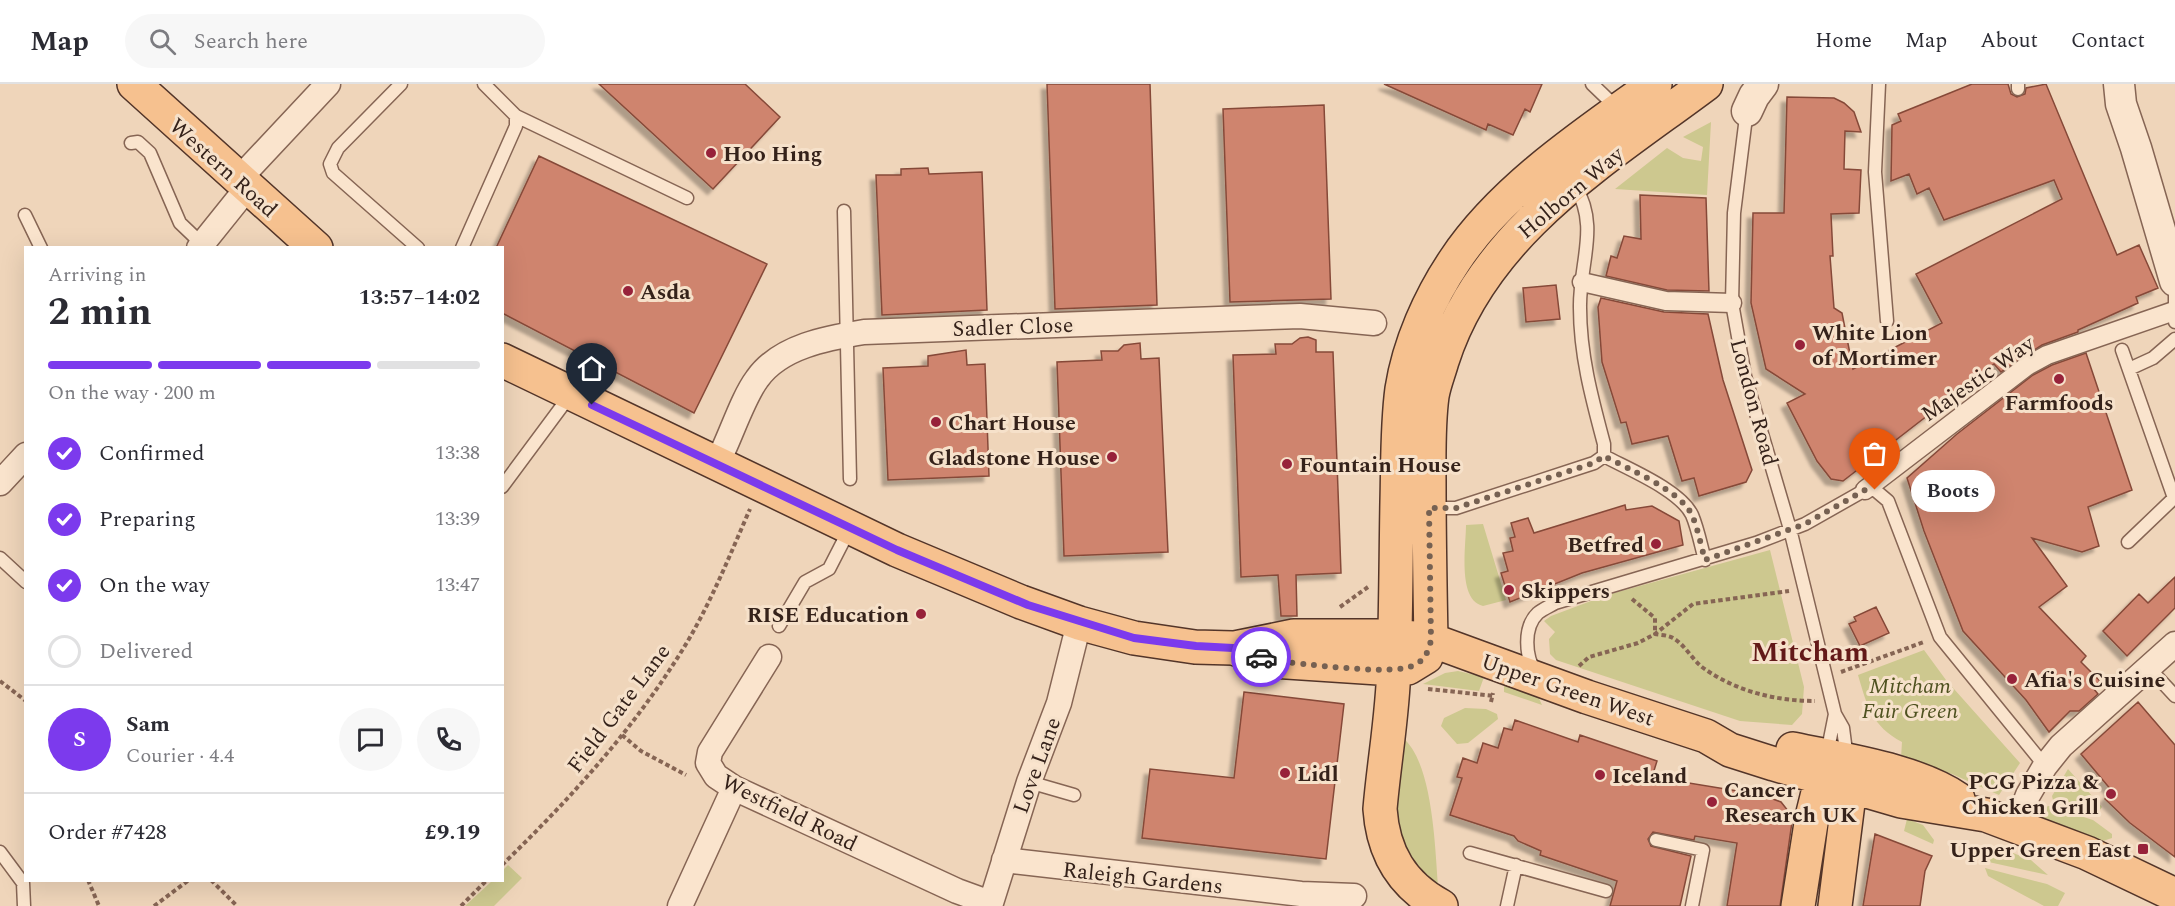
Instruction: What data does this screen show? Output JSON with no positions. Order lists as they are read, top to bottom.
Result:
{
  "streets": {
    "main road": [
      "Western Road",
      "Holborn Way",
      "London Road",
      "Upper Green West"
    ],
    "street": [
      "Sadler Close",
      "Majestic Way",
      "Love Lane",
      "Westfield Road",
      "Raleigh Gardens"
    ],
    "path": ["Field Gate Lane"]
  },
  "crossings": [
    ["Holborn Way", "Upper Green West"],
    ["Majestic Way", "London Road"],
    ["Majestic Way", "Upper Green West"],
    ["London Road", "Upper Green West"],
    ["Love Lane", "Westfield Road"],
    ["Love Lane", "Raleigh Gardens"]
  ],
  "districts": ["Mitcham"],
  "parks": ["Mitcham Fair Green"],
  "places": {
    "other": [
      "Hoo Hing",
      "Asda",
      "White Lion of Mortimer",
      "Farmfoods",
      "Chart House",
      "Gladstone House",
      "Fountain House",
      "Boots",
      "Betfred",
      "Skippers",
      "RISE Education",
      "Afia's Cuisine",
      "Lidl",
      "Iceland",
      "PCG Pizza & Chicken Grill",
      "Cancer Research UK"
    ],
    "transit": ["Upper Green East"]
  },
  "page": {
    "header": "Map",
    "search": "Search here",
    "nav": [
      "Home",
      "Map",
      "About",
      "Contact"
    ],
    "heading": ["2 min", "Arriving in", "13:57–14:02"],
    "panel": [
      "Sam",
      "Courier · 4.4",
      "Order #7428",
      "£9.19"
    ],
    "bar": "On the way · 200 m",
    "list": [
      ["Confirmed", "13:38"],
      ["Preparing", "13:39"],
      ["On the way", "13:47"],
      "Delivered"
    ],
    "bubble": "Boots",
    "round": "S"
  }
}
